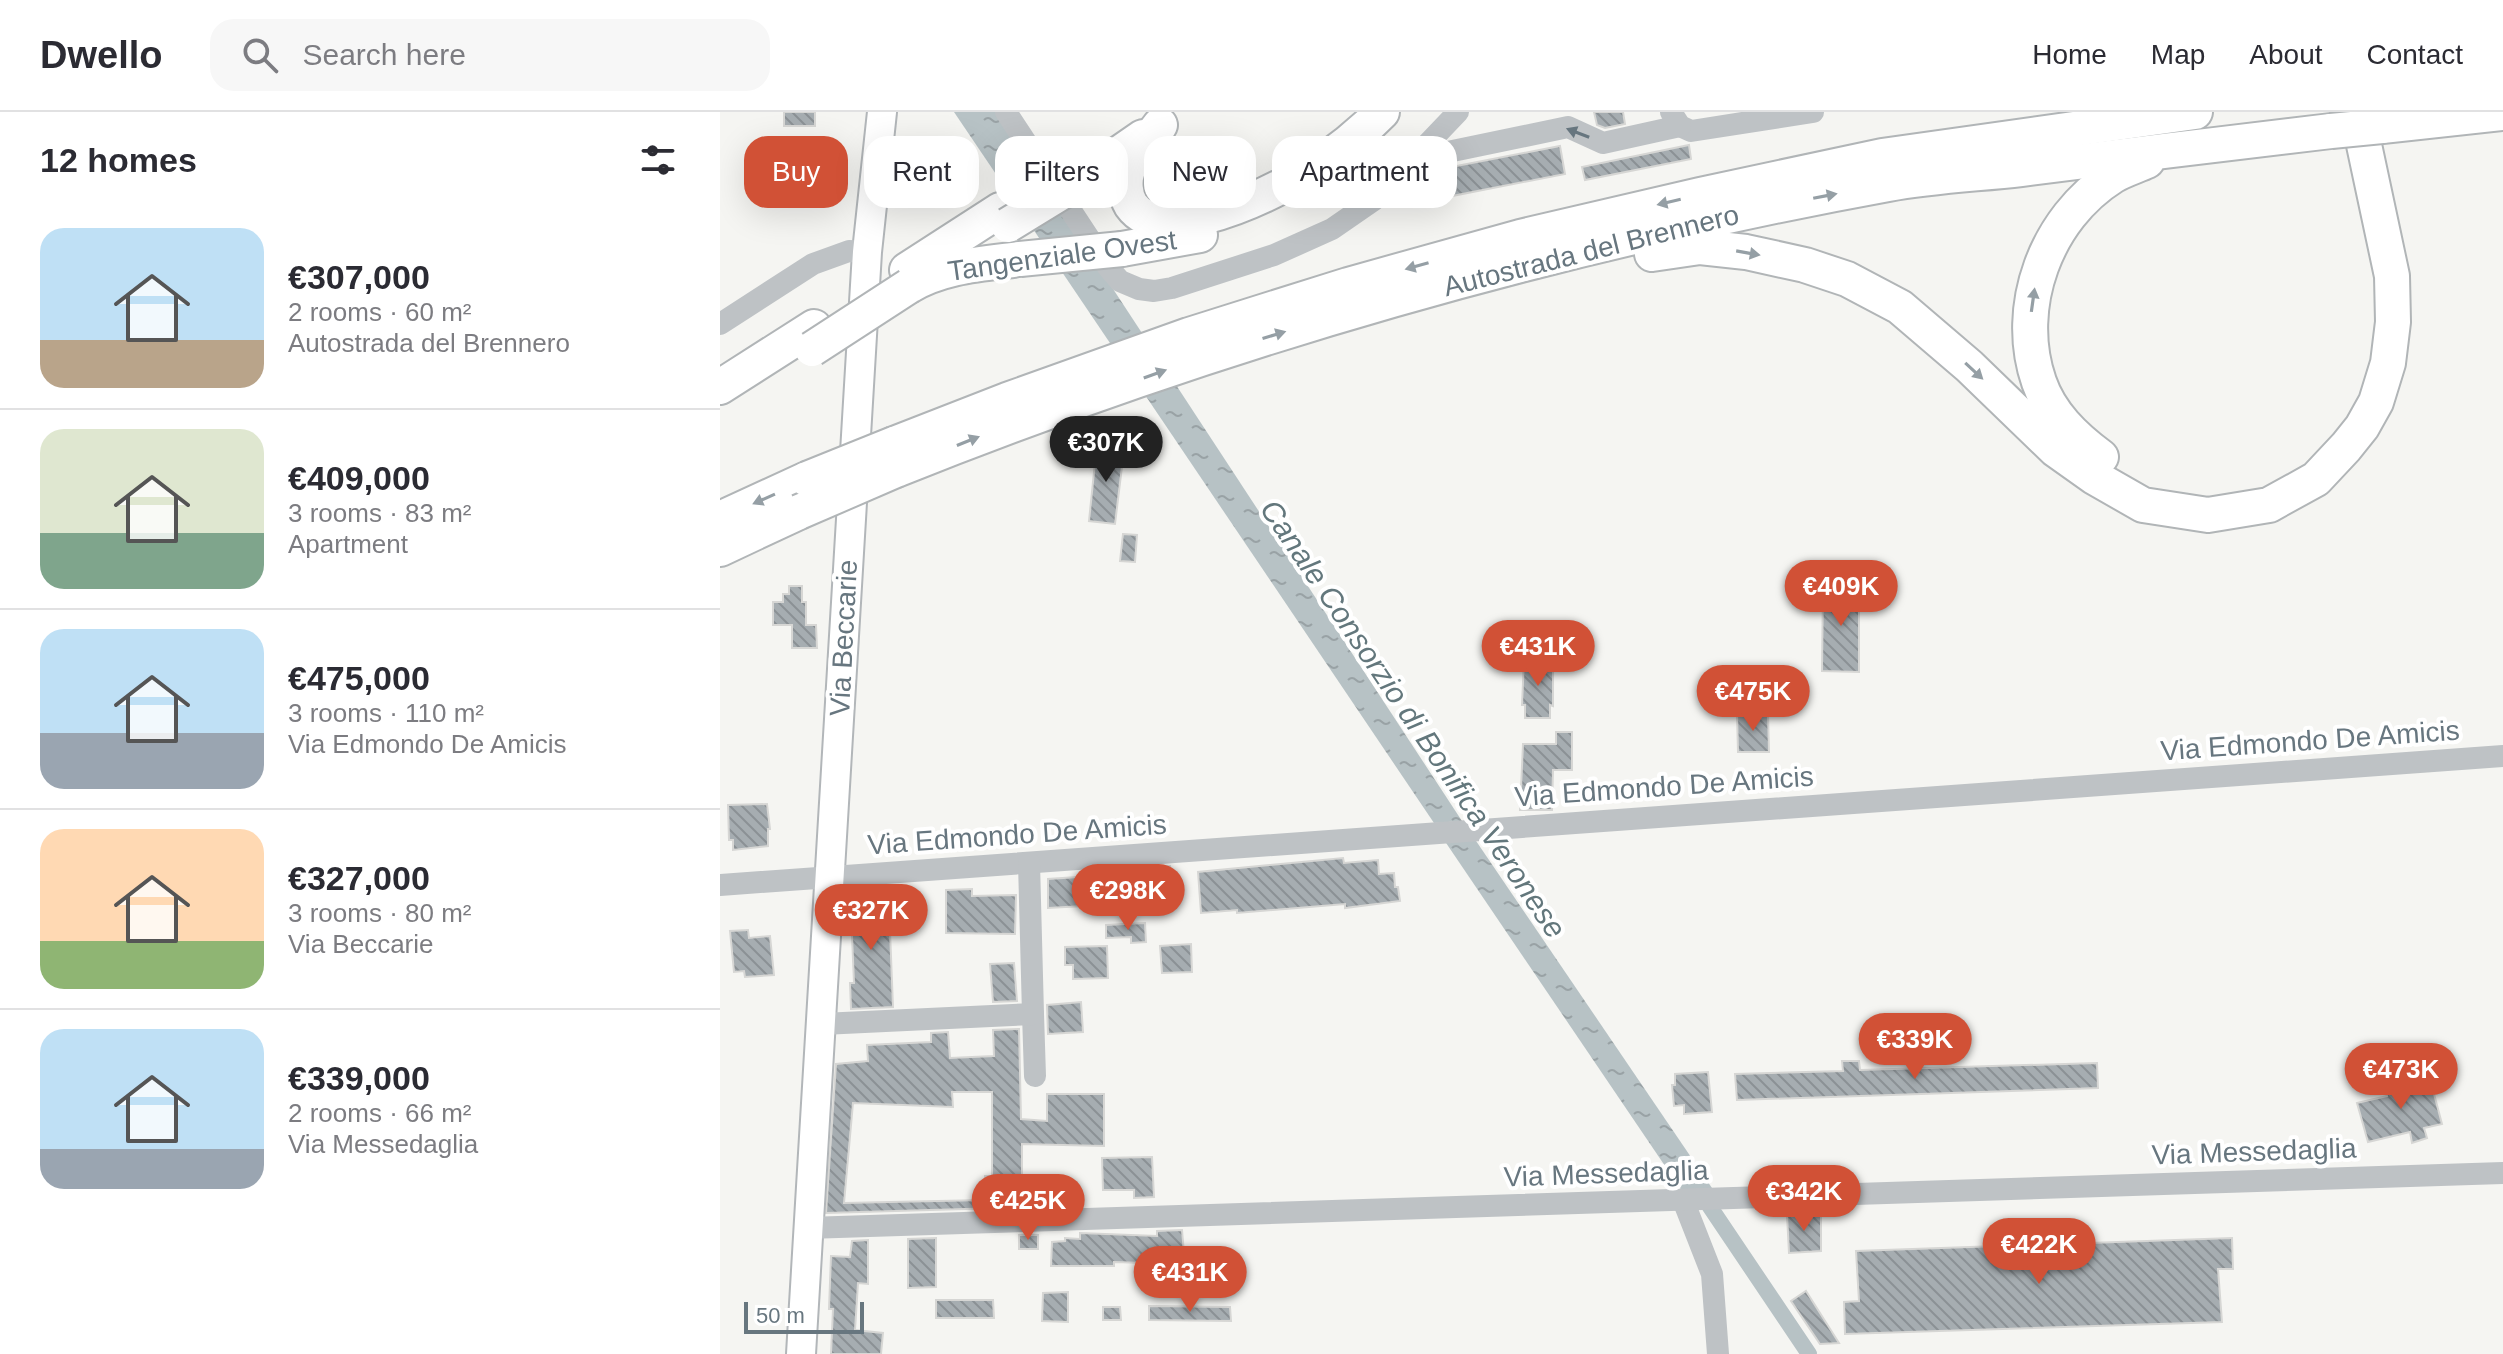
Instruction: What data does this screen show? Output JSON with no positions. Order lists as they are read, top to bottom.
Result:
{
  "streets": {
    "highway": ["Autostrada del Brennero", "Tangenziale Ovest"],
    "main road": ["Via Beccarie"],
    "street": ["Via Edmondo De Amicis", "Via Messedaglia"]
  },
  "crossings": [
    ["Via Beccarie", "Via Edmondo De Amicis"],
    ["Via Beccarie", "Via Messedaglia"]
  ],
  "water": ["Canale Consorzio di Bonifica Veronese"],
  "scale_bar": "50 m",
  "page": {
    "header": "Dwello",
    "search": "Search here",
    "nav": [
      "Home",
      "Map",
      "About",
      "Contact"
    ],
    "heading": "12 homes",
    "chip": [
      "Buy",
      "Rent",
      "Filters",
      "New",
      "Apartment"
    ],
    "list": [
      {
        "name": "€307,000",
        "note": "2 rooms · 60 m² · Autostrada del Brennero"
      },
      {
        "name": "€409,000",
        "note": "3 rooms · 83 m² · Apartment"
      },
      {
        "name": "€475,000",
        "note": "3 rooms · 110 m² · Via Edmondo De Amicis"
      },
      {
        "name": "€327,000",
        "note": "3 rooms · 80 m² · Via Beccarie"
      },
      {
        "name": "€339,000",
        "note": "2 rooms · 66 m² · Via Messedaglia"
      }
    ],
    "price": [
      "€307K",
      "€409K",
      "€431K",
      "€475K",
      "€298K",
      "€327K",
      "€339K",
      "€473K",
      "€342K",
      "€425K",
      "€422K",
      "€431K"
    ],
    "scale": "50 m"
  }
}
